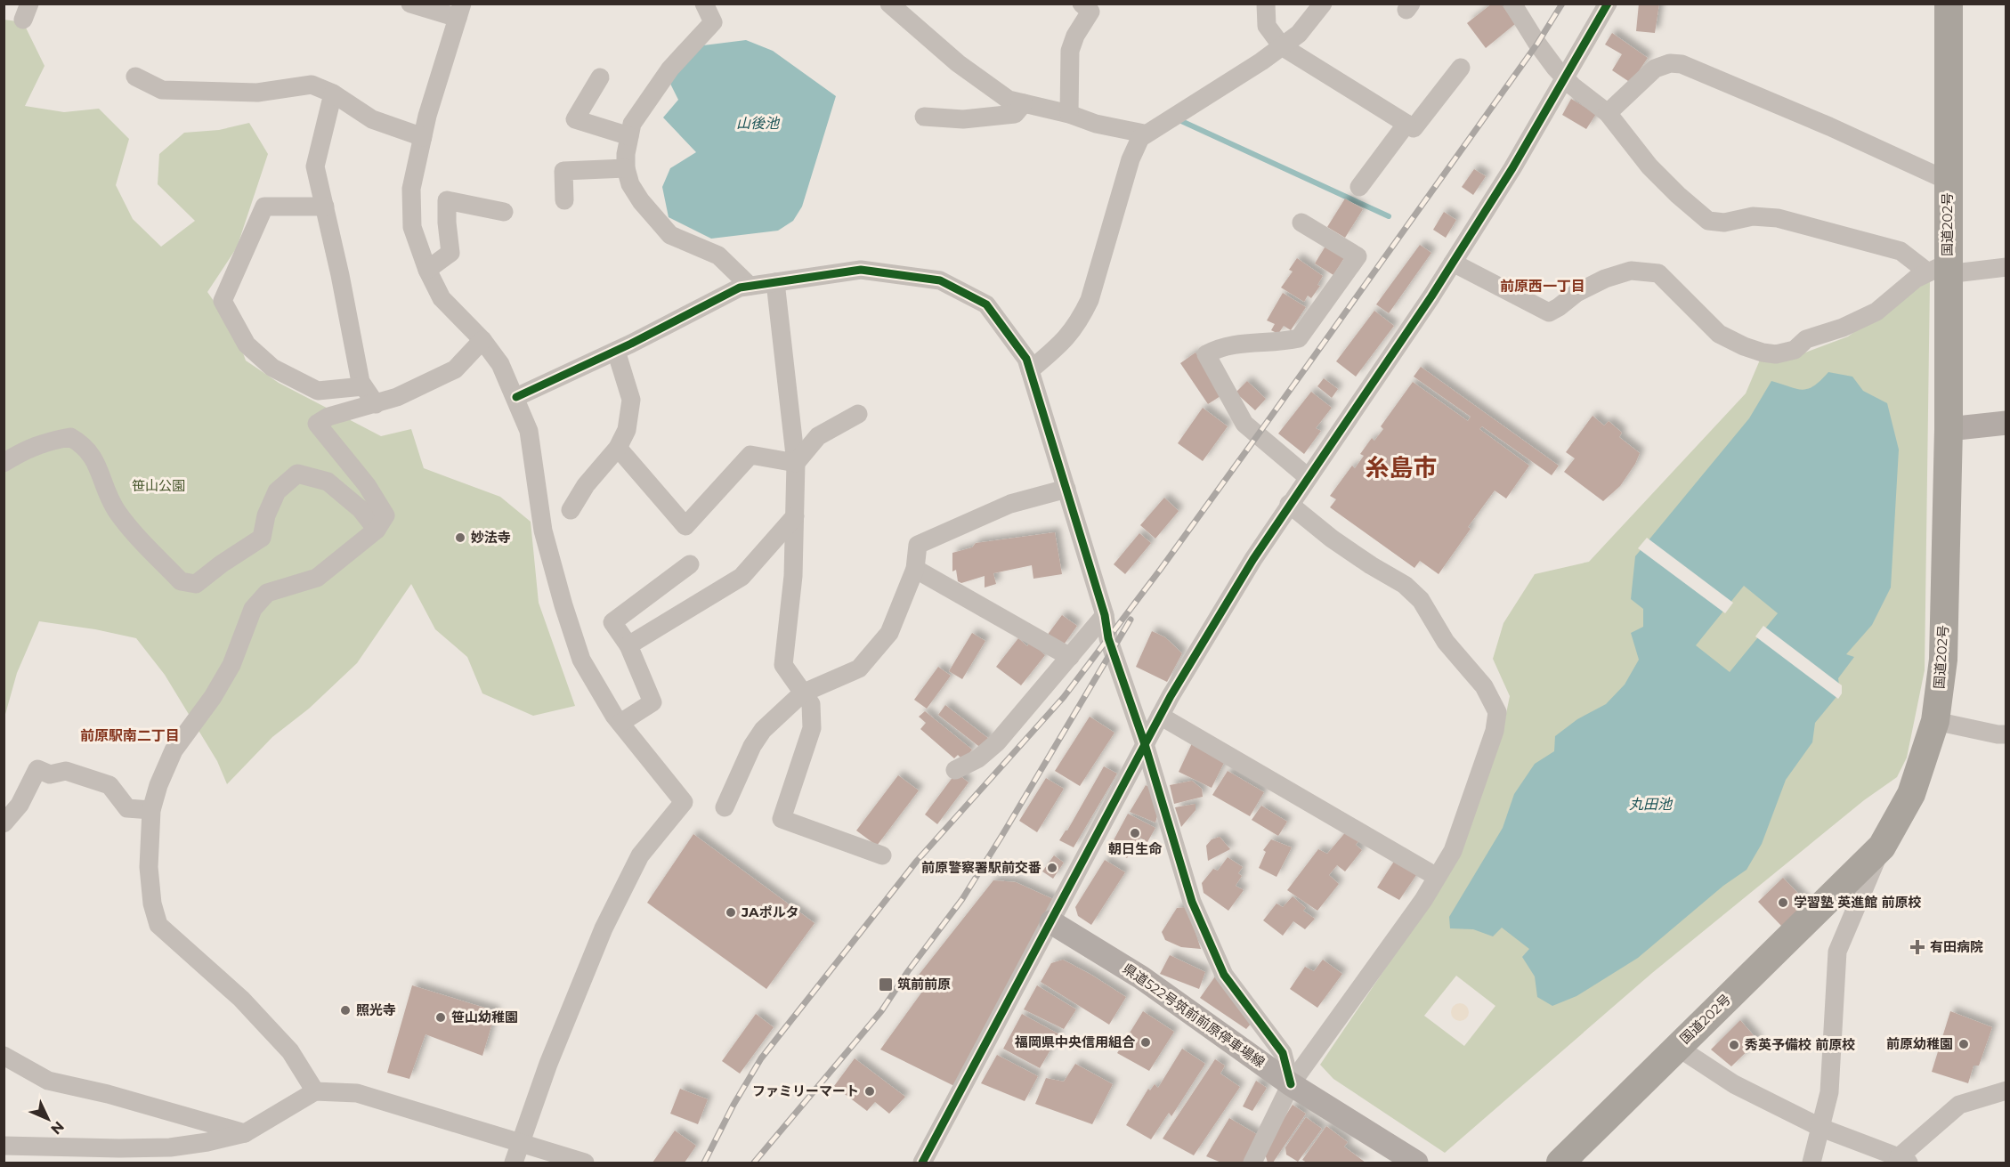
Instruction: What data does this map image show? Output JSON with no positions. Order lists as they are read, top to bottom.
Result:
{
  "streets": {
    "highway": ["国道202号"],
    "main road": ["県道522号筑前前原停車場線"]
  },
  "districts": ["前原西一丁目", "糸島市", "前原駅南二丁目"],
  "water": ["山後池", "丸田池"],
  "parks": ["笹山公園"],
  "places": {
    "other": [
      "妙法寺",
      "朝日生命",
      "前原警察署駅前交番",
      "学習塾 英進館 前原校",
      "JAポルタ",
      "照光寺",
      "笹山幼稚園",
      "福岡県中央信用組合",
      "前原幼稚園",
      "秀英予備校 前原校",
      "ファミリーマート"
    ],
    "health": ["有田病院"],
    "transit": ["筑前前原"]
  },
  "north": "bottom right"
}
